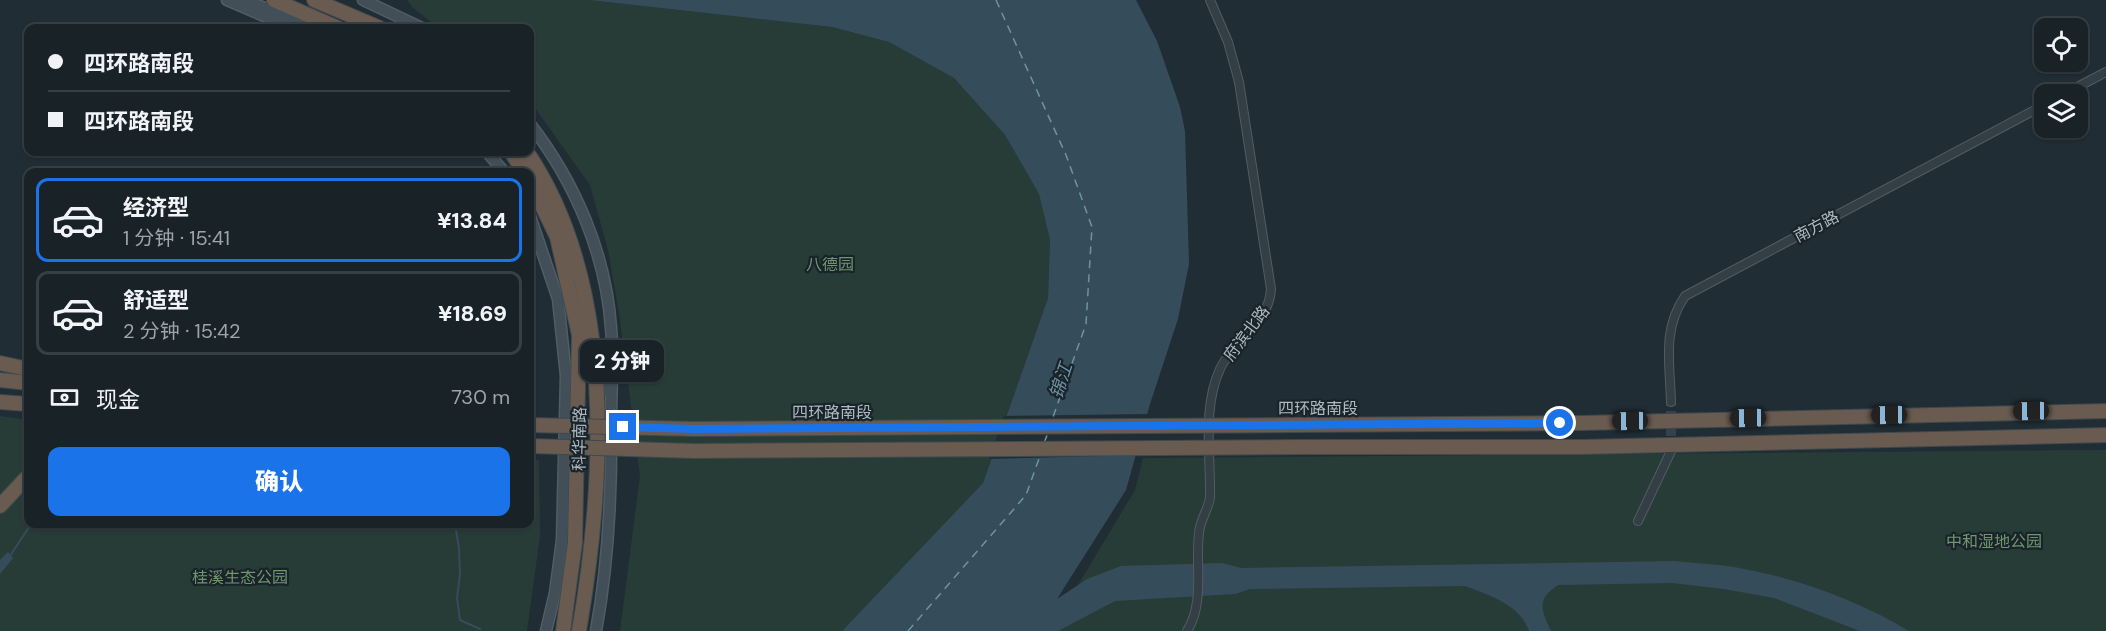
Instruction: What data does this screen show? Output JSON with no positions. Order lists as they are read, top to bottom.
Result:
{
  "streets": {
    "highway": ["四环路南段", "科华南路"],
    "street": ["南方路", "府滨北路"]
  },
  "water": ["锦江"],
  "parks": ["八德园", "中和湿地公园", "桂溪生态公园"],
  "page": {
    "banner": ["四环路南段", "四环路南段"],
    "list": [
      {
        "name": "经济型",
        "note": "1 分钟 · 15:41",
        "value": "¥13.84"
      },
      {
        "name": "舒适型",
        "note": "2 分钟 · 15:42",
        "value": "¥18.69"
      }
    ],
    "bubble": "2 分钟",
    "pay": ["现金", "730 m"],
    "buttons": "确认"
  }
}
